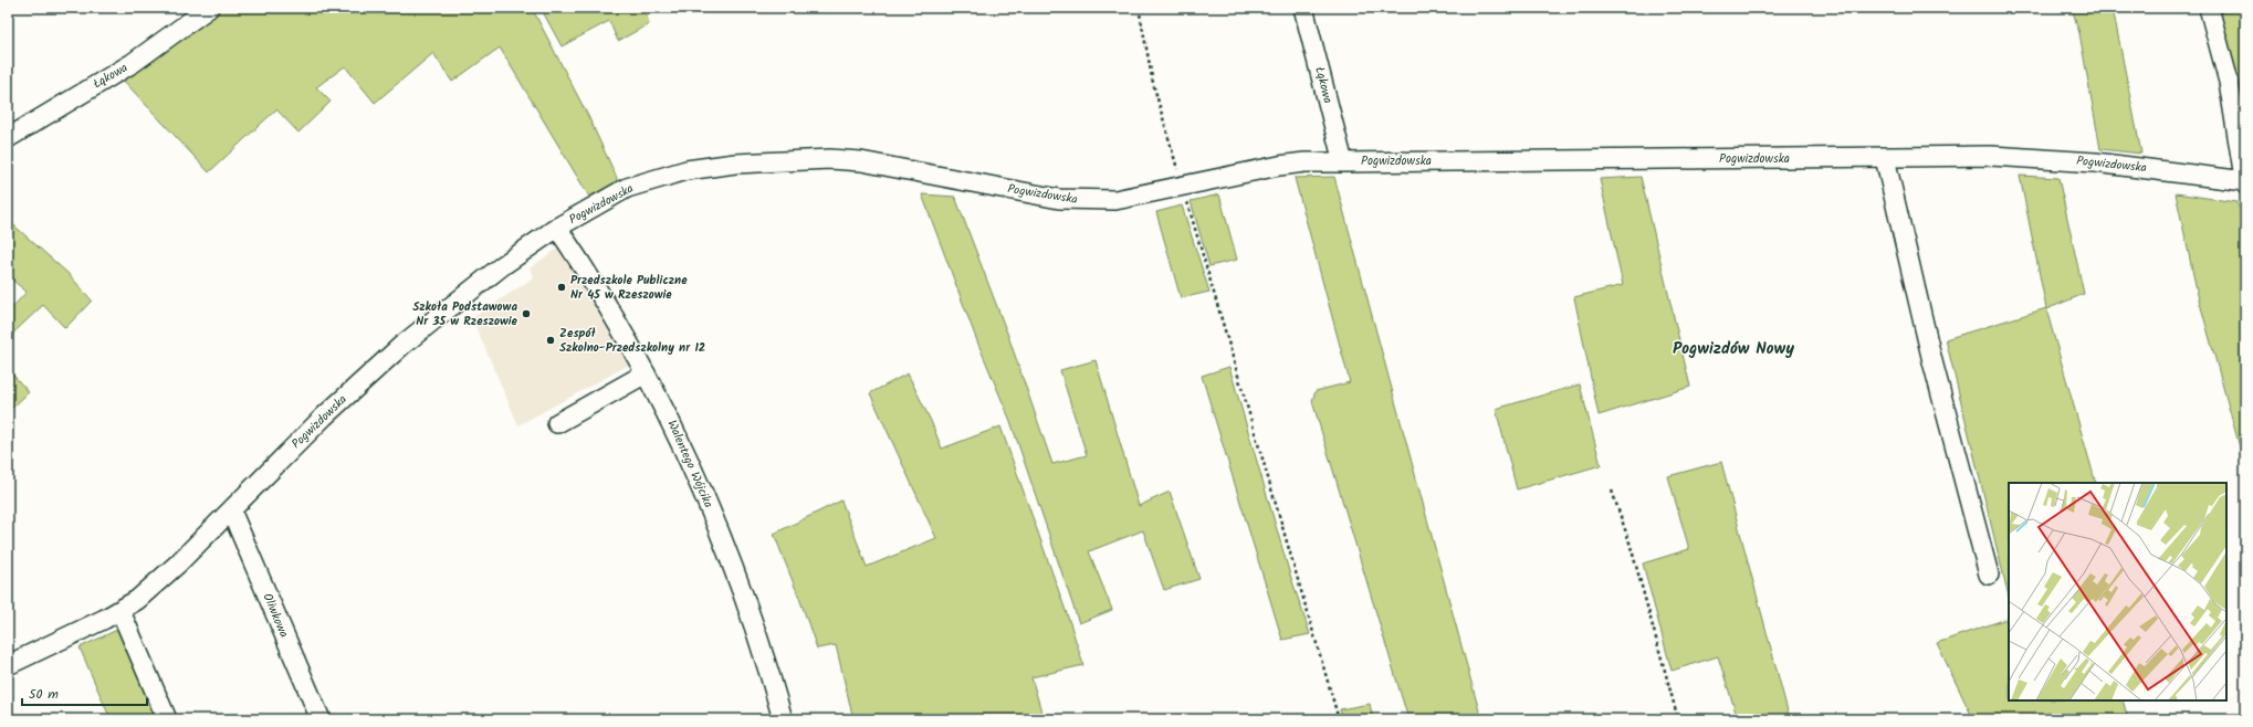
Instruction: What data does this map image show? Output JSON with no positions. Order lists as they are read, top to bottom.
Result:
{
  "streets": {
    "street": [
      "Łąkowa",
      "Pogwizdowska",
      "Walentego Wójcika",
      "Oliwkowa"
    ]
  },
  "crossings": [
    ["Łąkowa", "Pogwizdowska"],
    ["Pogwizdowska", "Walentego Wójcika"],
    ["Pogwizdowska", "Oliwkowa"]
  ],
  "districts": ["Pogwizdów Nowy"],
  "places": ["Przedszkole Publiczne Nr 45 w Rzeszowie", "Szkoła Podstawowa Nr 35 w Rzeszowie", "Zespół Szkolno-Przedszkolny nr 12"],
  "scale_bar": "50 m"
}
